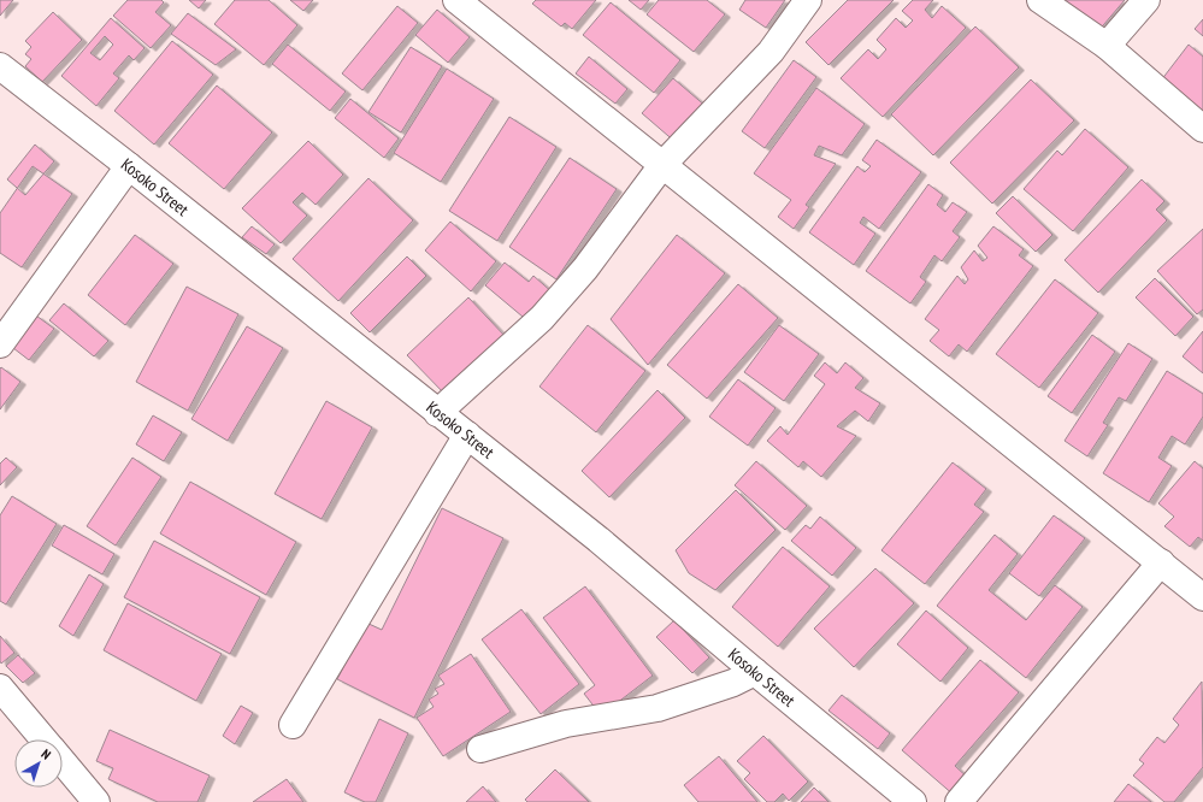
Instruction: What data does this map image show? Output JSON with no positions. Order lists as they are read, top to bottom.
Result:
{
  "streets": {
    "street": ["Kosoko Street"]
  },
  "north": "top right"
}
